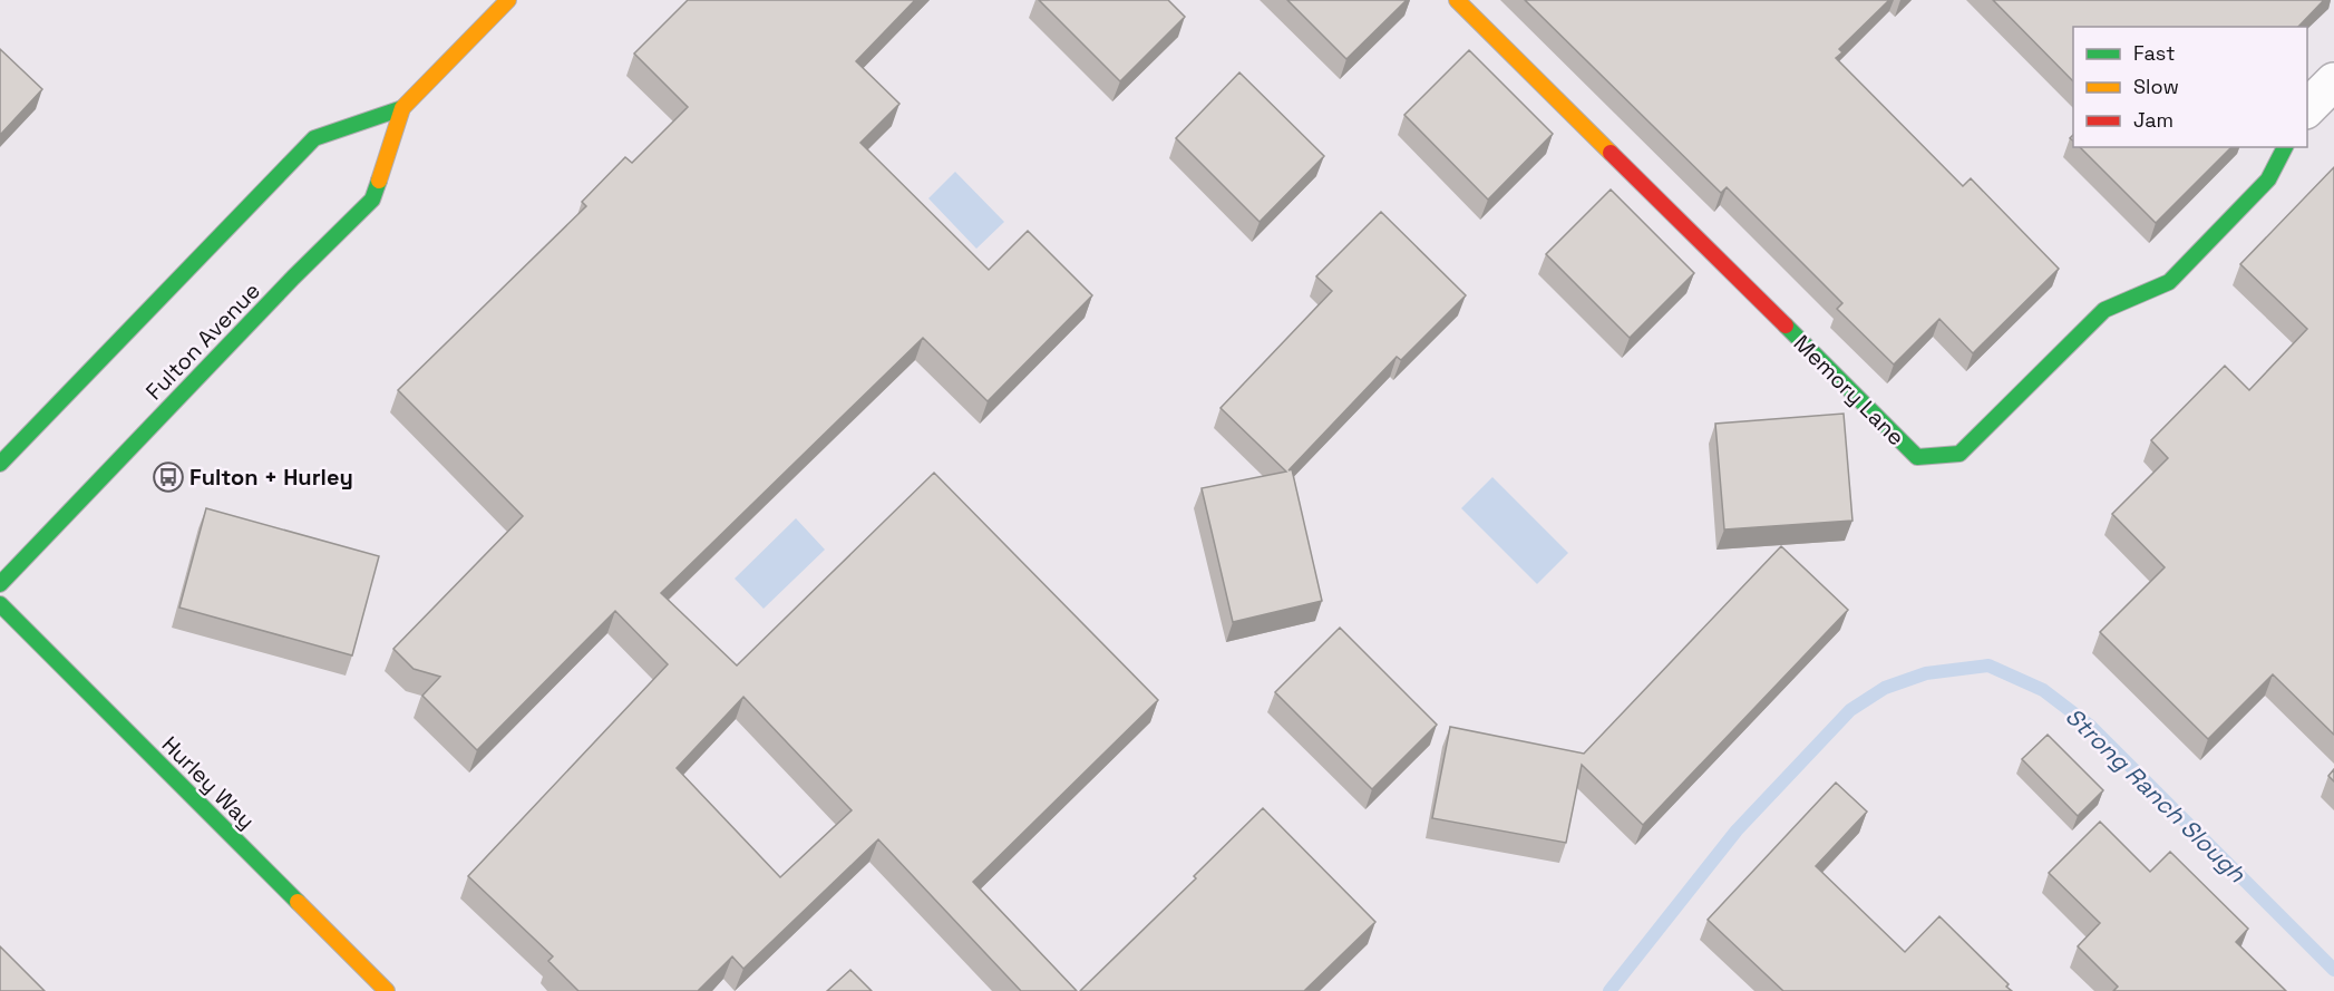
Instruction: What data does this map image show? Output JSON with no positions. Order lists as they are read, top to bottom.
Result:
{
  "streets": {
    "street": ["Fulton Avenue", "Memory Lane", "Hurley Way"]
  },
  "water": ["Strong Ranch Slough"],
  "places": {
    "bus stop": ["Fulton + Hurley"]
  },
  "legend": ["Fast", "Slow", "Jam"]
}
